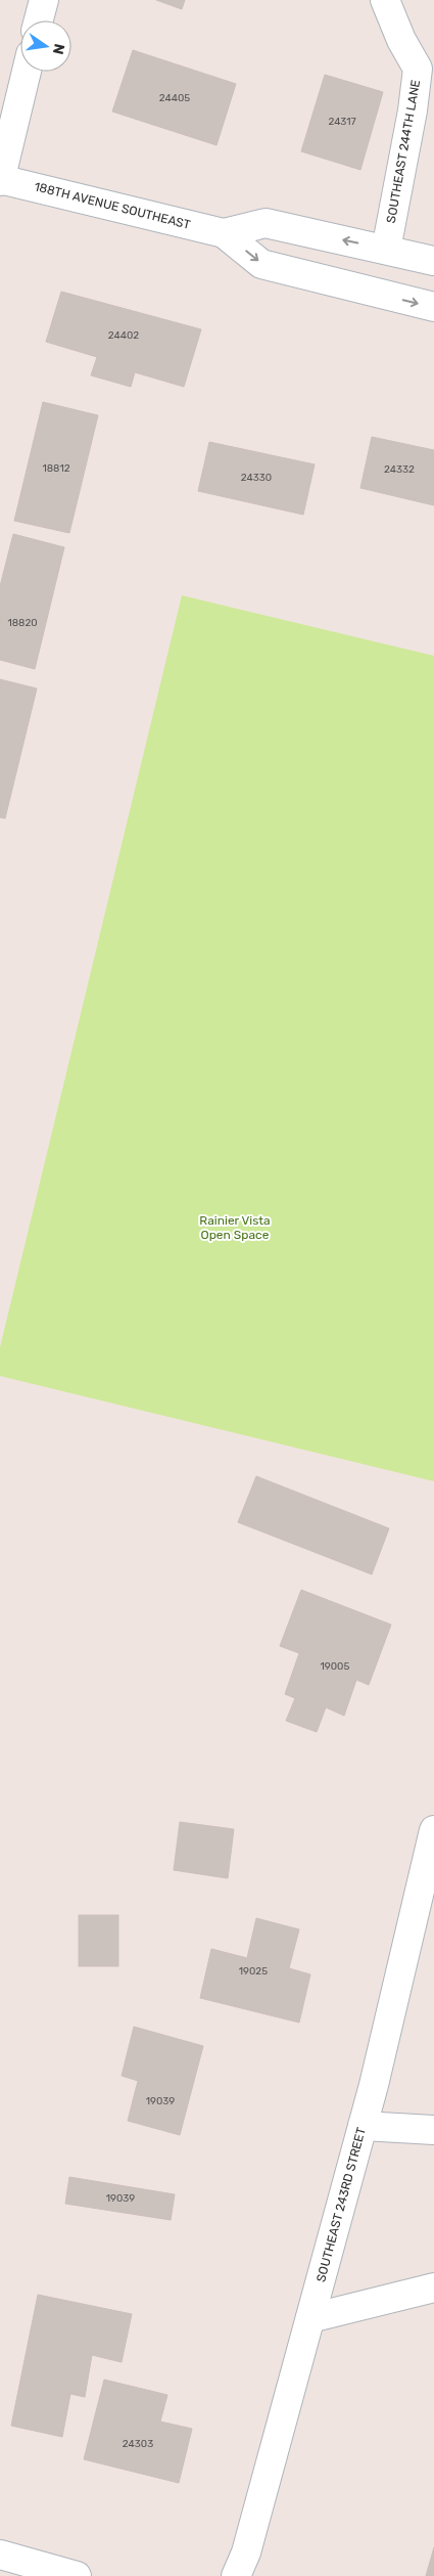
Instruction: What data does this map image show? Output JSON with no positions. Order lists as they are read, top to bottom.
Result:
{
  "streets": {
    "street": ["SOUTHEAST 244TH LANE", "188TH AVENUE SOUTHEAST", "SOUTHEAST 243RD STREET"]
  },
  "crossings": [
    ["SOUTHEAST 244TH LANE", "188TH AVENUE SOUTHEAST"]
  ],
  "parks": ["Rainier Vista Open Space"],
  "house_numbers": [
    "24405",
    "24317",
    "24402",
    "18812",
    "24332",
    "24330",
    "18820",
    "19005",
    "19025",
    "19039",
    "19039",
    "24303"
  ],
  "north": "right"
}
